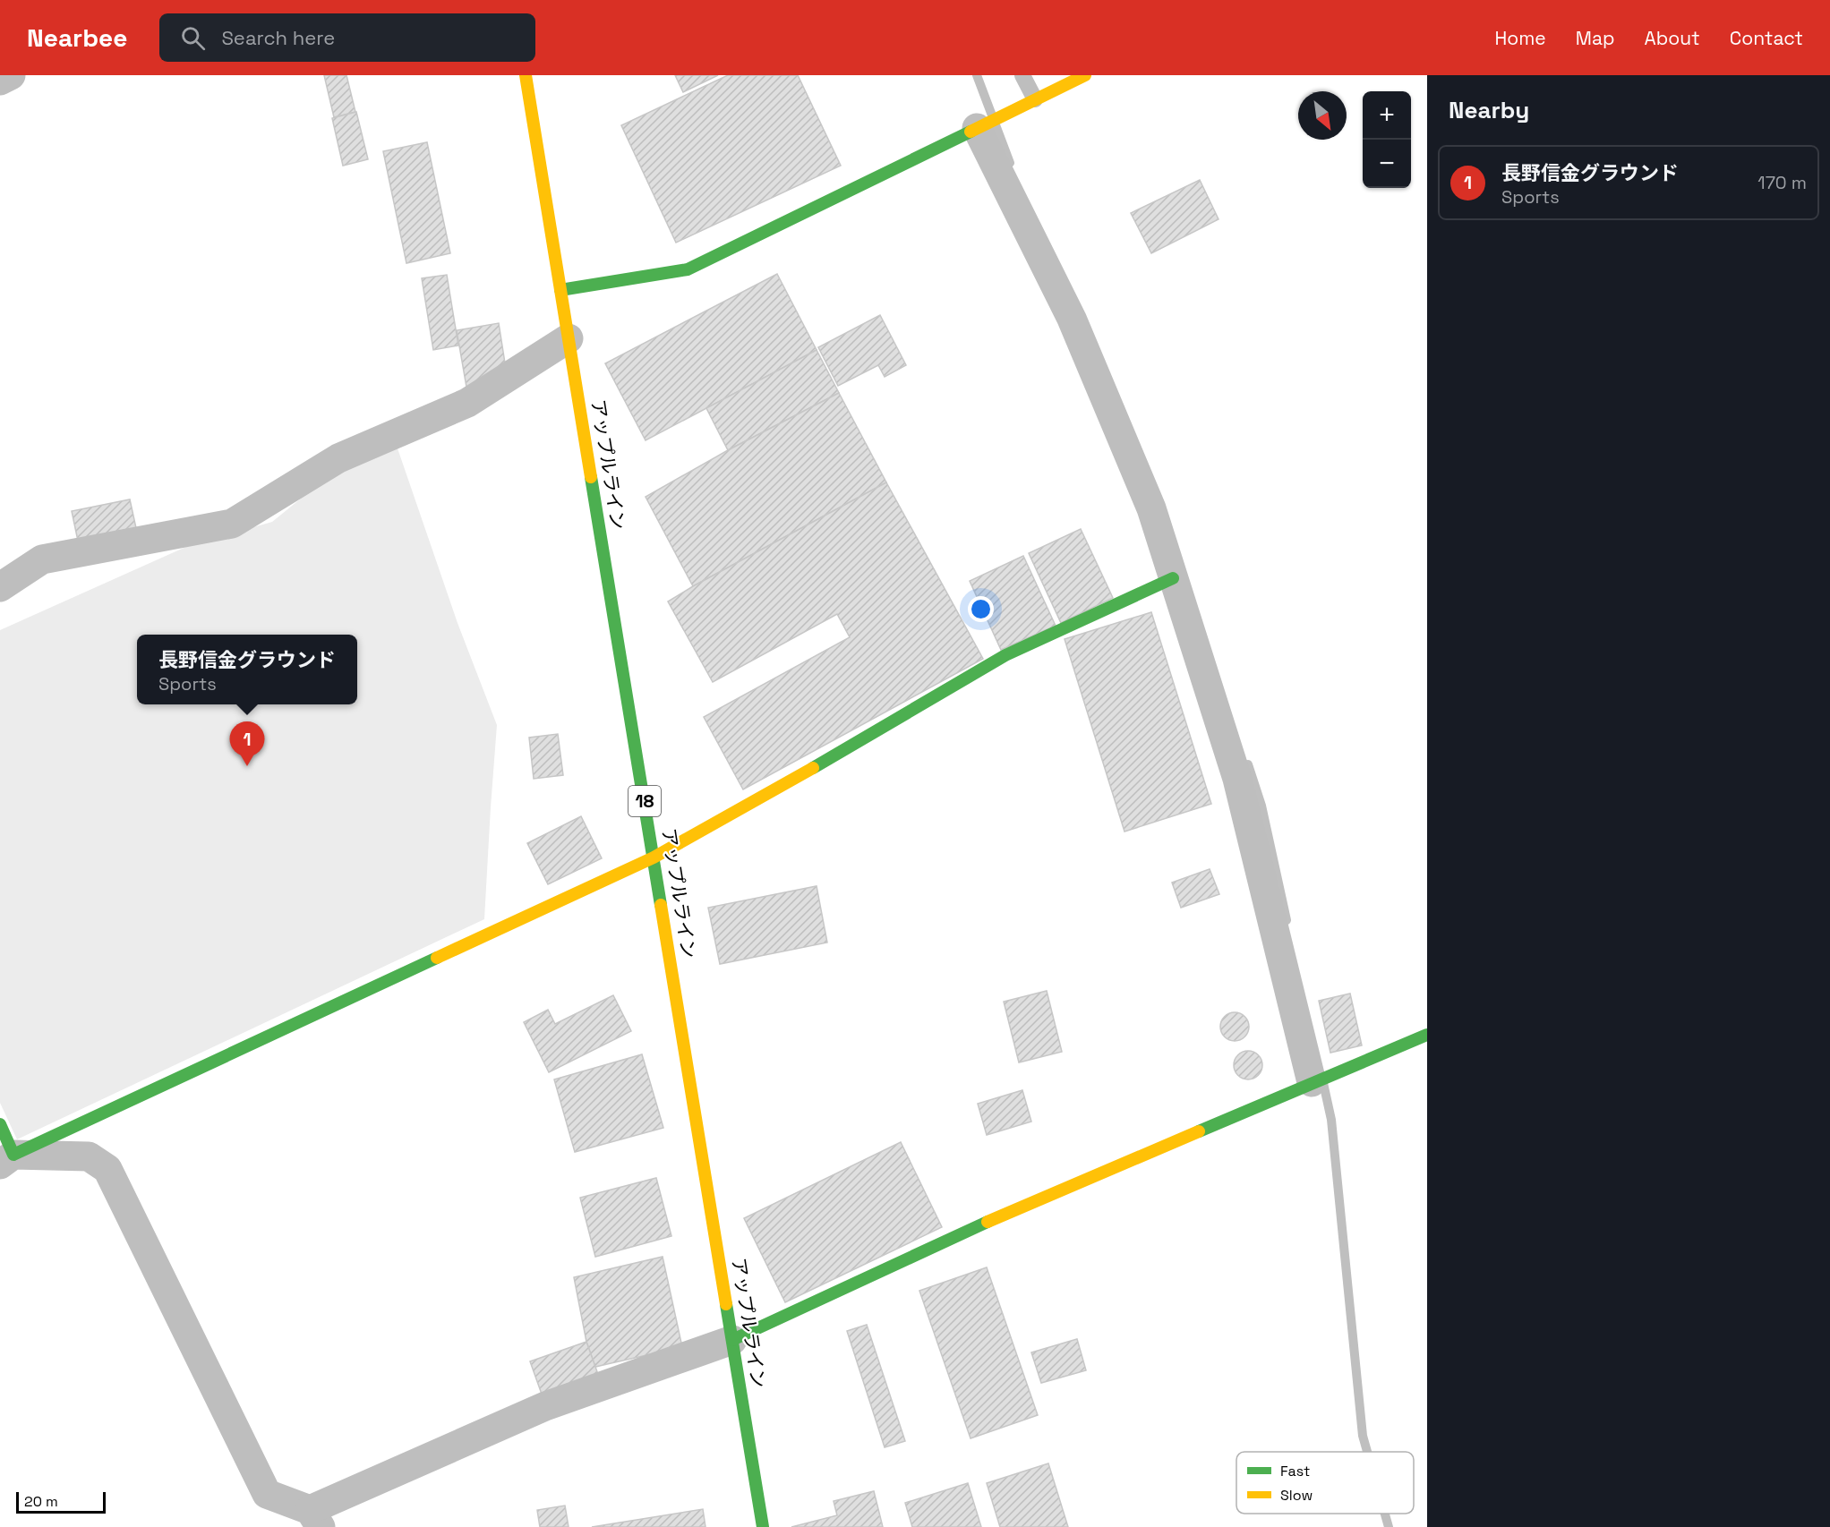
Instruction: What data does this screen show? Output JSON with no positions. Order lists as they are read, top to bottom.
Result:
{
  "streets": {
    "main road": ["アップルライン", "18"]
  },
  "legend": ["Fast", "Slow"],
  "scale_bar": "20 m",
  "north": "bottom right",
  "page": {
    "header": "Nearbee",
    "search": "Search here",
    "nav": [
      "Home",
      "Map",
      "About",
      "Contact"
    ],
    "heading": "Nearby",
    "map_buttons": ["+", "−"],
    "list": [
      {
        "mark": "1",
        "name": "長野信金グラウンド",
        "note": "Sports",
        "value": "170 m"
      }
    ],
    "popup": ["長野信金グラウンド", "Sports"],
    "pins": "1",
    "scale": "20 m"
  }
}
